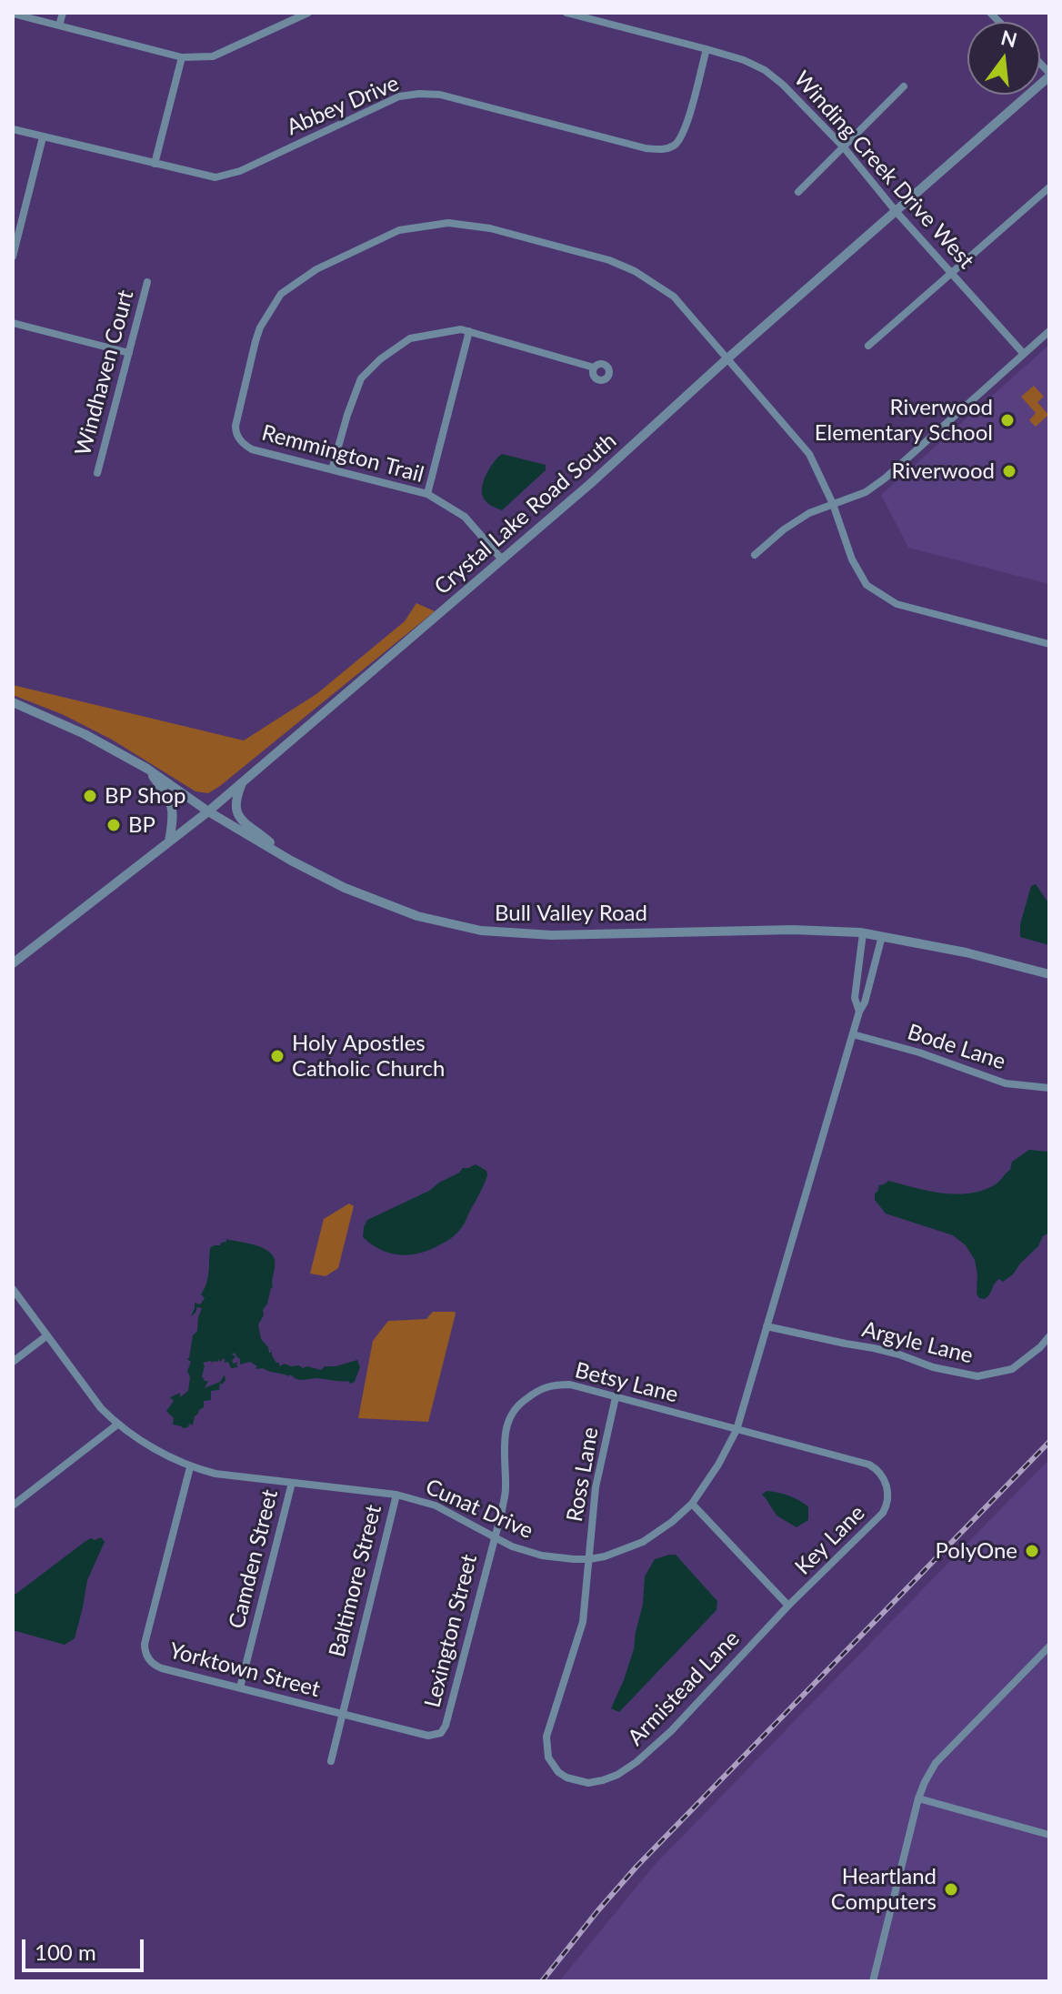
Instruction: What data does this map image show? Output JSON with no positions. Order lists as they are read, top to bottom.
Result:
{
  "streets": {
    "street": [
      "Abbey Drive",
      "Winding Creek Drive West",
      "Windhaven Court",
      "Remmington Trail",
      "Crystal Lake Road South",
      "Bull Valley Road",
      "Bode Lane",
      "Argyle Lane",
      "Betsy Lane",
      "Ross Lane",
      "Cunat Drive",
      "Key Lane",
      "Camden Street",
      "Baltimore Street",
      "Lexington Street",
      "Yorktown Street",
      "Armistead Lane"
    ]
  },
  "crossings": [
    ["Abbey Drive", "Winding Creek Drive West"],
    ["Winding Creek Drive West", "Crystal Lake Road South"],
    ["Remmington Trail", "Crystal Lake Road South"],
    ["Crystal Lake Road South", "Bull Valley Road"],
    ["Bull Valley Road", "Cunat Drive"],
    ["Bode Lane", "Cunat Drive"],
    ["Argyle Lane", "Cunat Drive"],
    ["Betsy Lane", "Ross Lane"],
    ["Betsy Lane", "Cunat Drive"],
    ["Betsy Lane", "Key Lane"],
    ["Betsy Lane", "Lexington Street"],
    ["Ross Lane", "Cunat Drive"],
    ["Ross Lane", "Armistead Lane"],
    ["Cunat Drive", "Key Lane"],
    ["Cunat Drive", "Camden Street"],
    ["Cunat Drive", "Baltimore Street"],
    ["Cunat Drive", "Lexington Street"],
    ["Cunat Drive", "Yorktown Street"],
    ["Cunat Drive", "Armistead Lane"],
    ["Key Lane", "Armistead Lane"],
    ["Camden Street", "Yorktown Street"],
    ["Baltimore Street", "Yorktown Street"],
    ["Lexington Street", "Yorktown Street"]
  ],
  "places": [
    "Riverwood Elementary School",
    "Riverwood",
    "BP Shop",
    "BP",
    "Holy Apostles Catholic Church",
    "PolyOne",
    "Heartland Computers"
  ],
  "scale_bar": "100 m",
  "north": "top"
}
